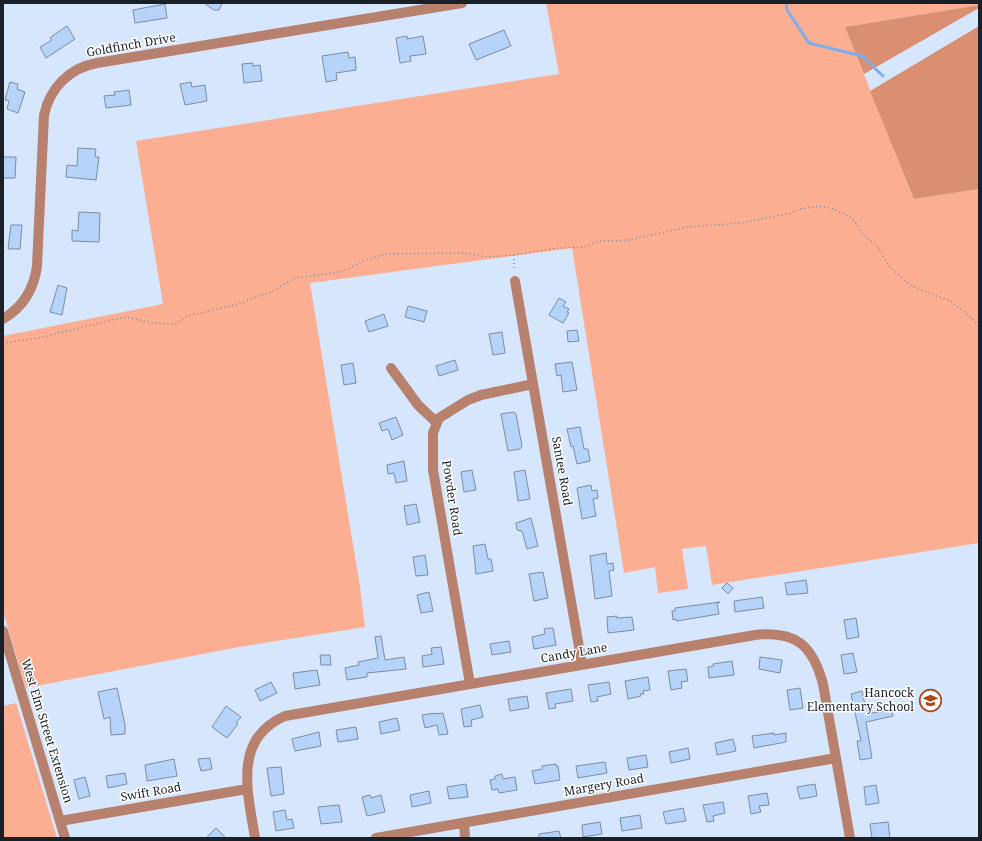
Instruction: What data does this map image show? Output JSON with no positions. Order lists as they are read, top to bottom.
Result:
{
  "streets": {
    "street": [
      "Goldfinch Drive",
      "Santee Road",
      "Powder Road",
      "Candy Lane",
      "West Elm Street Extension",
      "Margery Road",
      "Swift Road"
    ]
  },
  "crossings": [
    ["Santee Road", "Candy Lane"],
    ["Powder Road", "Candy Lane"],
    ["Candy Lane", "Margery Road"],
    ["Candy Lane", "Swift Road"],
    ["West Elm Street Extension", "Swift Road"]
  ],
  "places": {
    "school or university": ["Hancock Elementary School"]
  }
}
